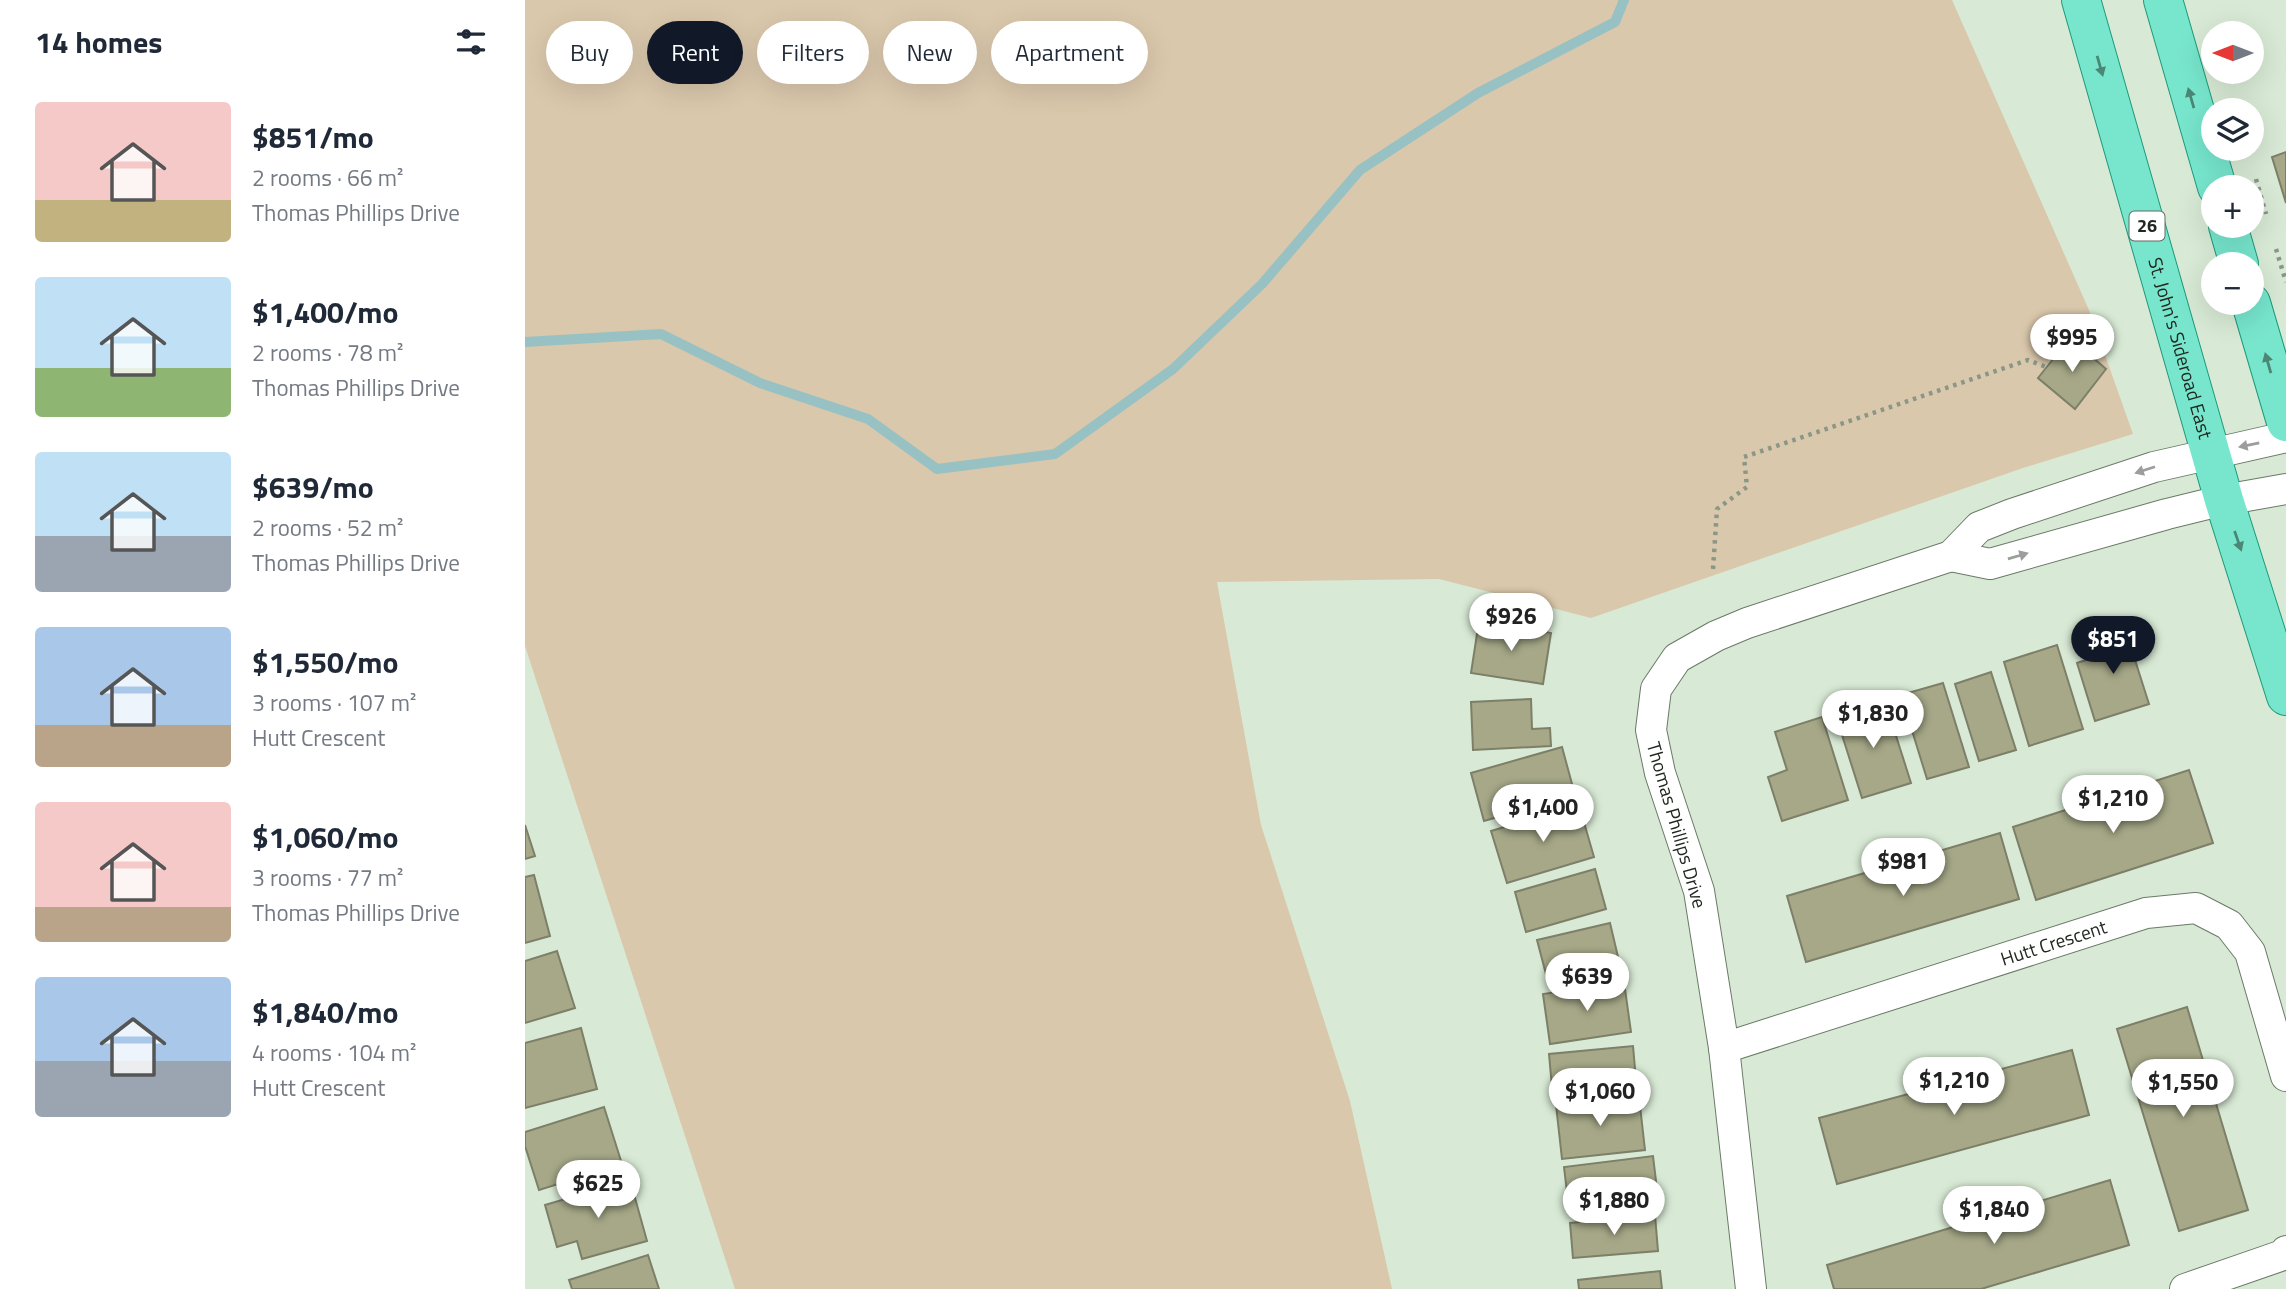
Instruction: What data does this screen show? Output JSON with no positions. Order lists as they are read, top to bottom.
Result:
{
  "streets": {
    "main road": ["26", "St. John's Sideroad East"],
    "street": ["Thomas Phillips Drive", "Hutt Crescent"]
  },
  "crossings": [
    ["St. John's Sideroad East", "Thomas Phillips Drive"],
    ["Thomas Phillips Drive", "Hutt Crescent"]
  ],
  "north": "left",
  "page": {
    "heading": "14 homes",
    "map_buttons": ["+", "−"],
    "chip": [
      "Buy",
      "Rent",
      "Filters",
      "New",
      "Apartment"
    ],
    "list": [
      {
        "name": "$851/mo",
        "note": "2 rooms · 66 m² · Thomas Phillips Drive"
      },
      {
        "name": "$1,400/mo",
        "note": "2 rooms · 78 m² · Thomas Phillips Drive"
      },
      {
        "name": "$639/mo",
        "note": "2 rooms · 52 m² · Thomas Phillips Drive"
      },
      {
        "name": "$1,550/mo",
        "note": "3 rooms · 107 m² · Hutt Crescent"
      },
      {
        "name": "$1,060/mo",
        "note": "3 rooms · 77 m² · Thomas Phillips Drive"
      },
      {
        "name": "$1,840/mo",
        "note": "4 rooms · 104 m² · Hutt Crescent"
      }
    ],
    "price": [
      "$995",
      "$926",
      "$851",
      "$1,830",
      "$1,210",
      "$1,400",
      "$981",
      "$639",
      "$1,210",
      "$1,550",
      "$1,060",
      "$625",
      "$1,880",
      "$1,840"
    ]
  }
}
